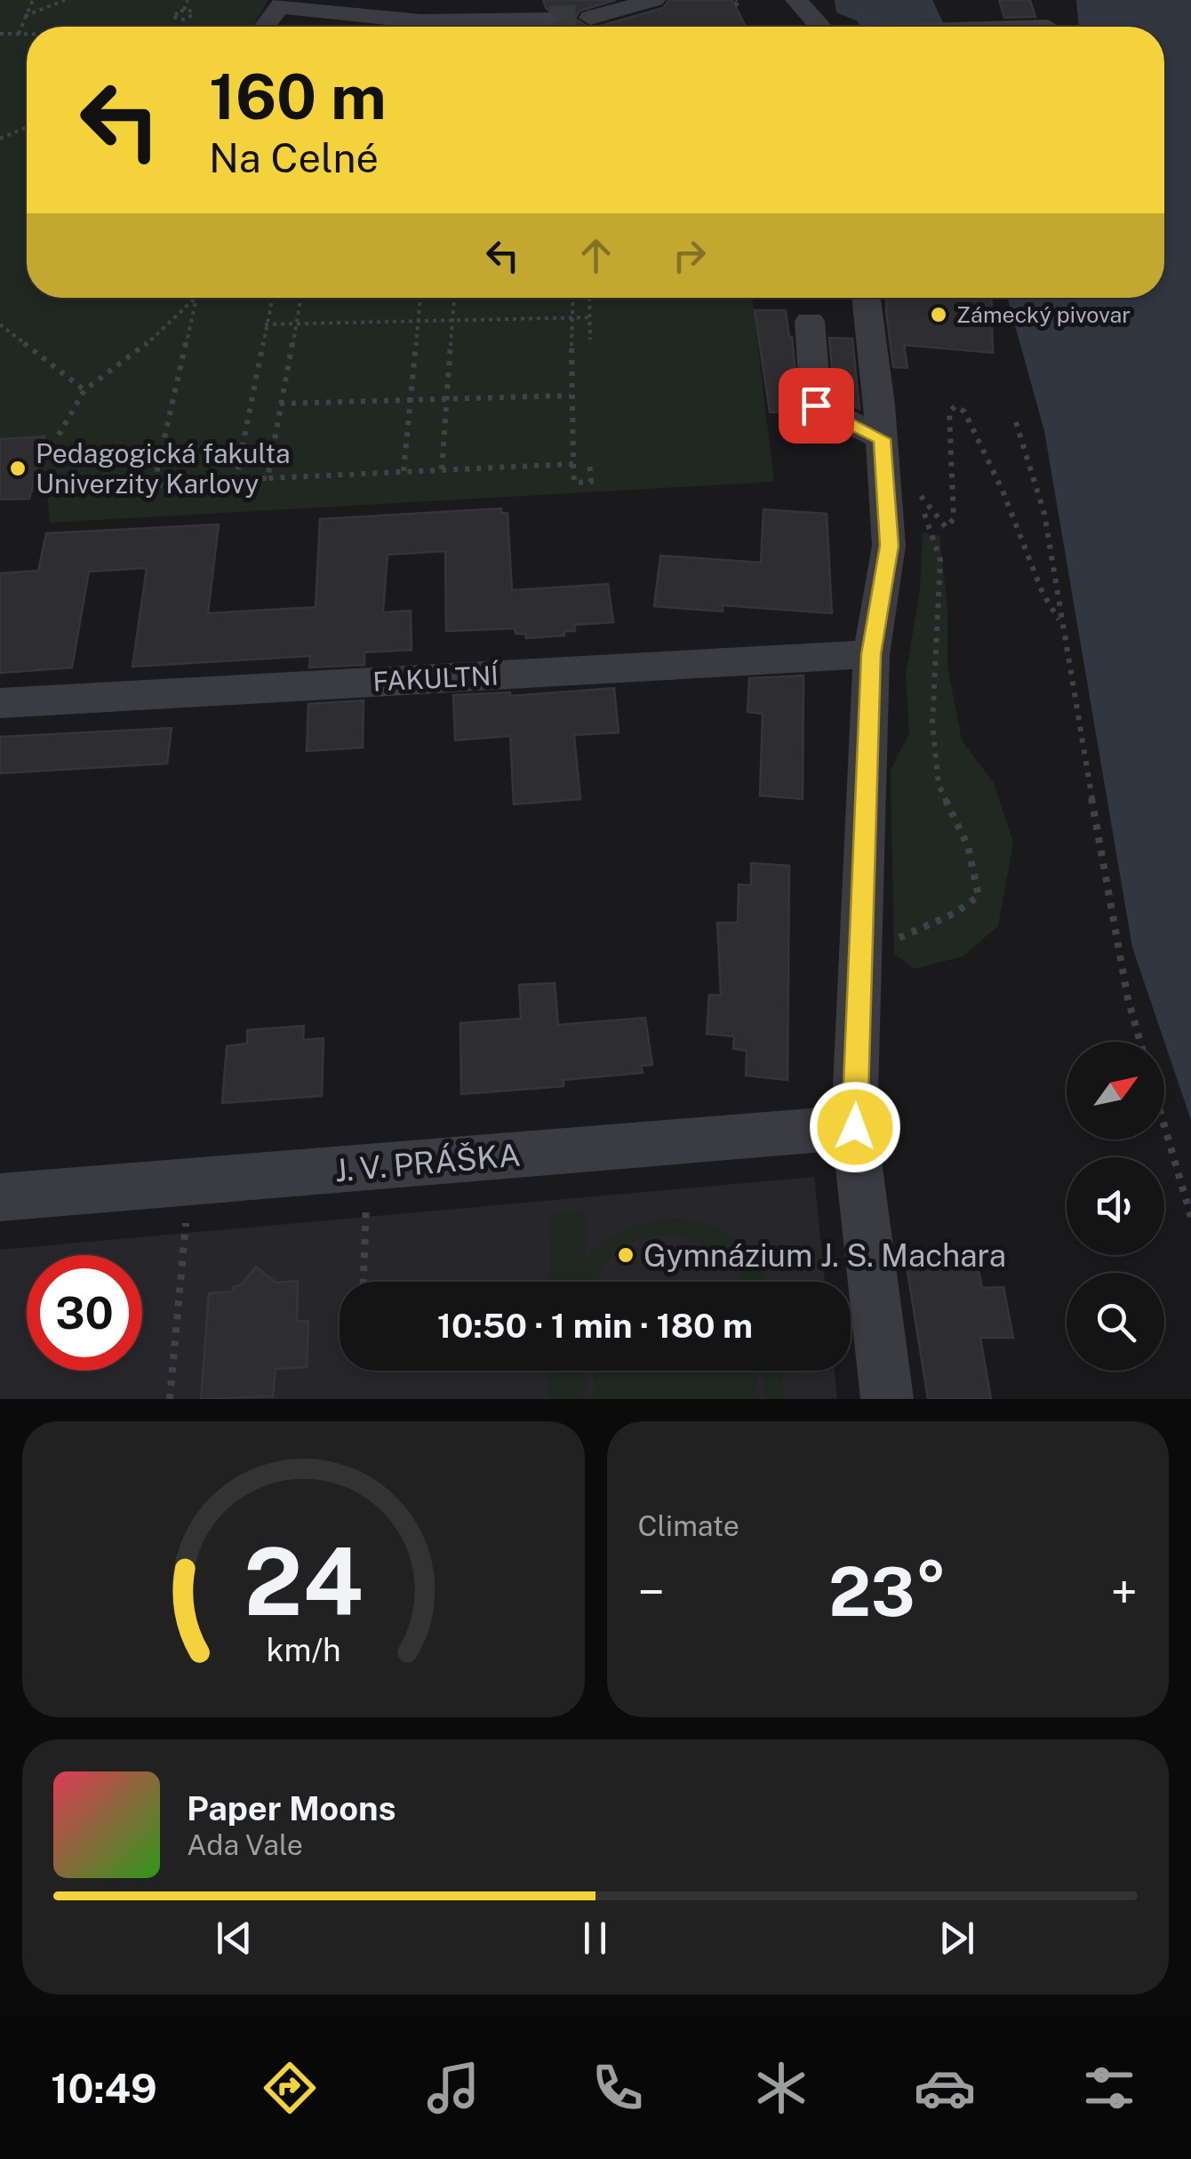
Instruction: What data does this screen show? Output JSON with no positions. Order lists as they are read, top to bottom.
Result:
{
  "streets": {
    "street": ["FAKULTNÍ", "J. V. PRÁŠKA"]
  },
  "places": ["Zámecký pivovar", "Pedagogická fakulta Univerzity Karlovy", "Gymnázium J. S. Machara"],
  "north": "top right",
  "page": {
    "turn": ["160 m", "Na Celné"],
    "limit": "30",
    "trip": "10:50 · 1 min · 180 m",
    "tile": "Climate",
    "heat": ["−", "23°", "+"],
    "song": ["Paper Moons", "Ada Vale"],
    "tabs": "10:49",
    "gauge": ["24", "km/h"]
  }
}
